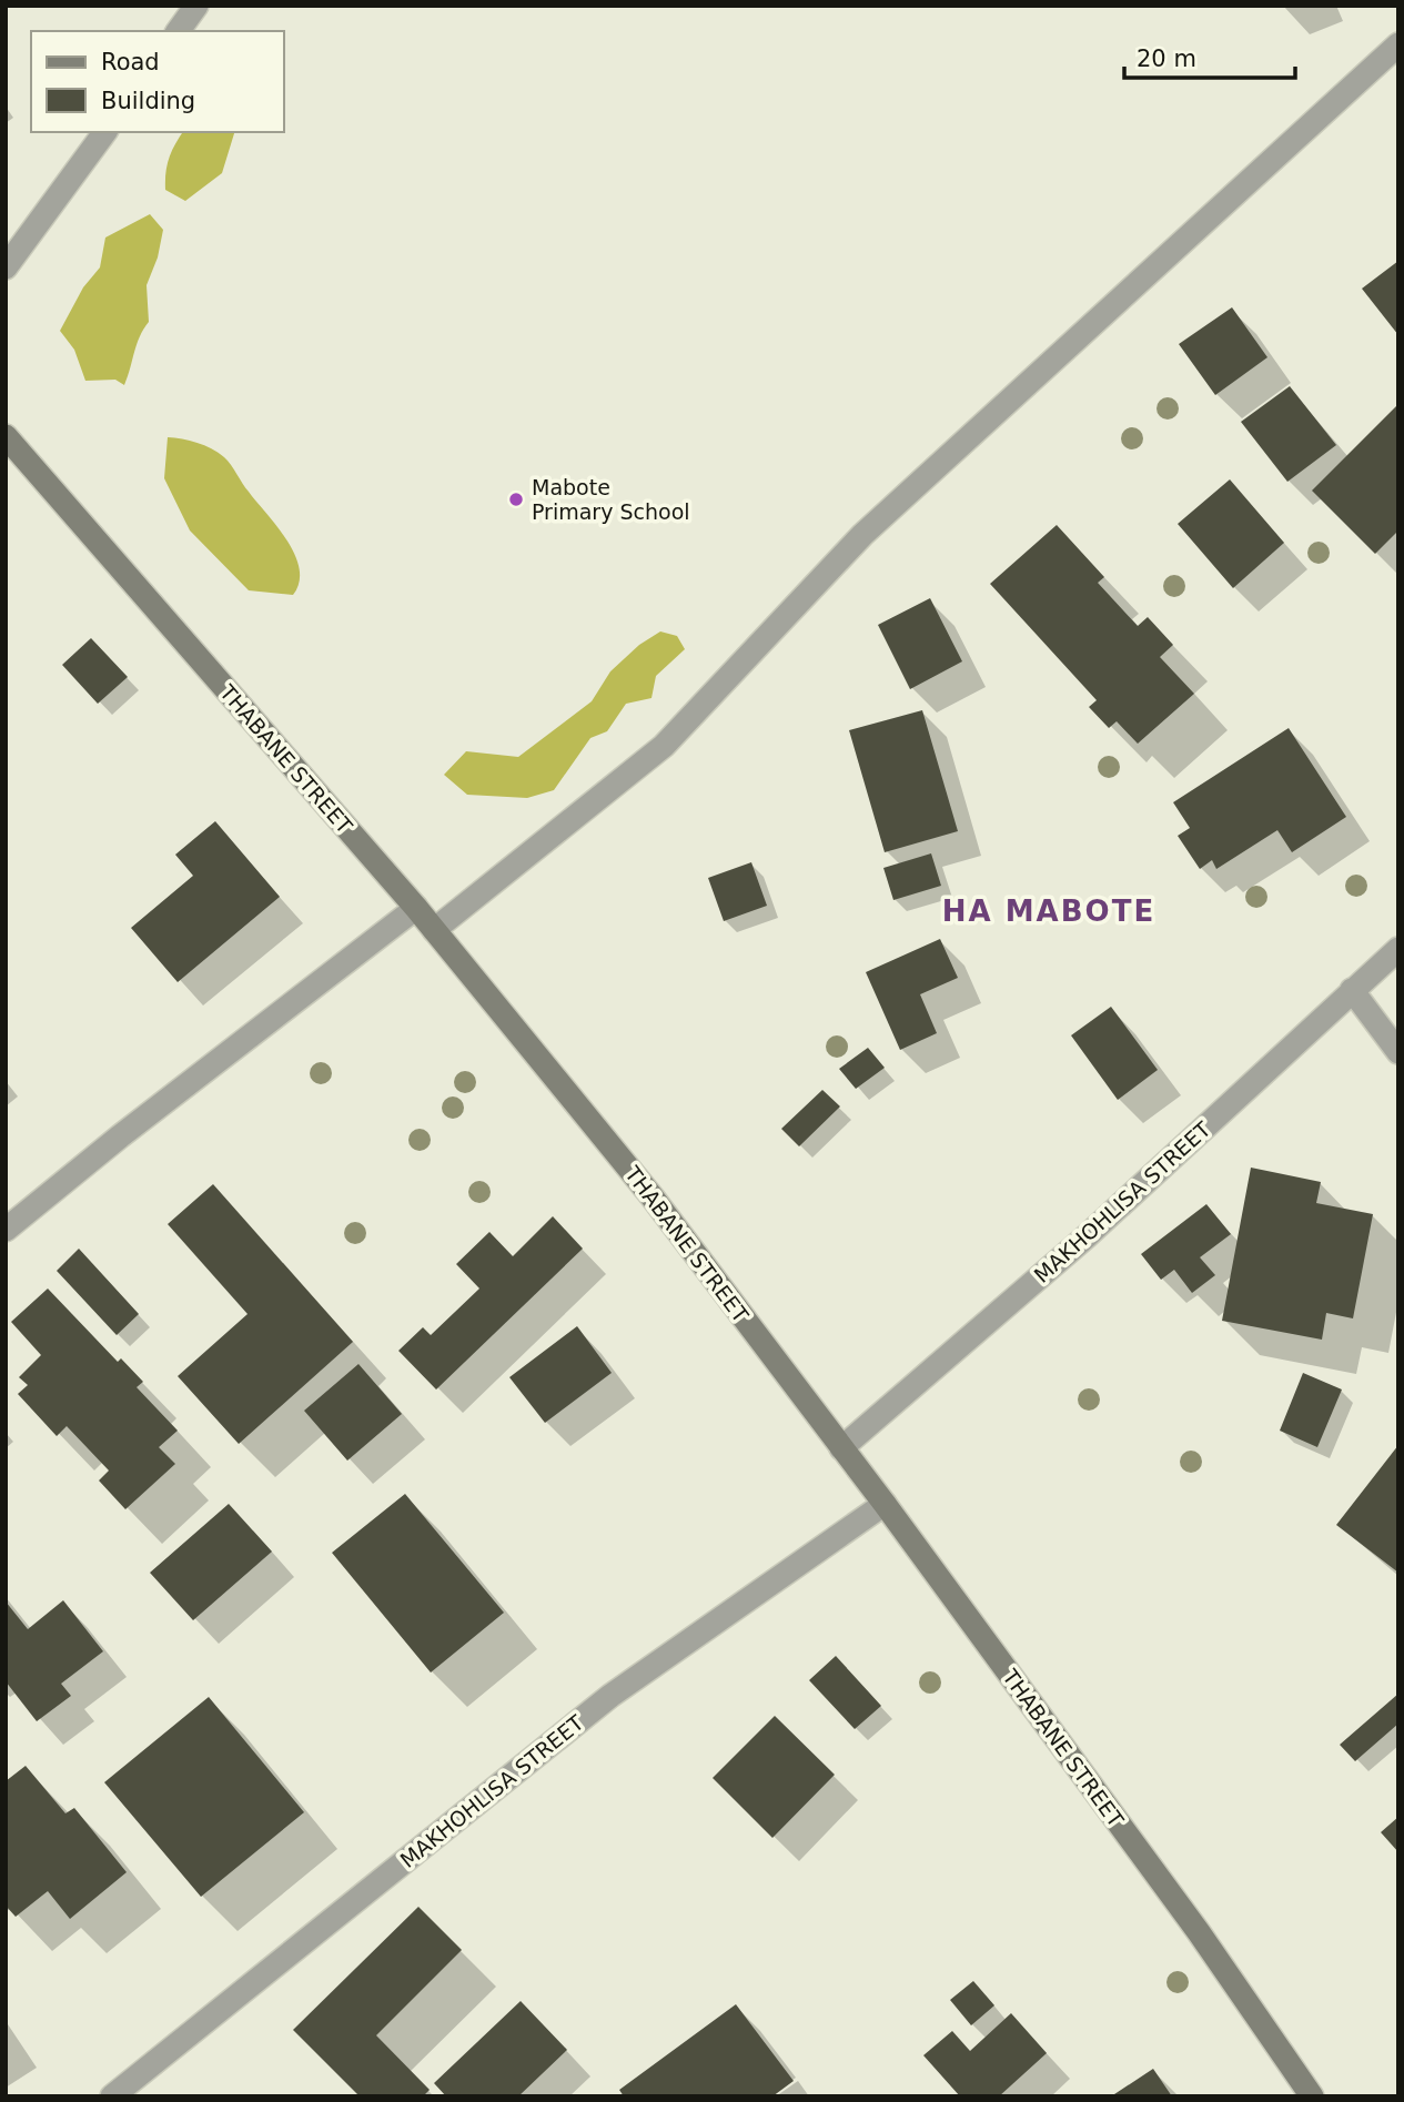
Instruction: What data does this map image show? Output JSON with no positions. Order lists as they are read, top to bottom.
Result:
{
  "streets": {
    "street": ["THABANE STREET", "MAKHOHLISA STREET"]
  },
  "crossings": [
    ["THABANE STREET", "MAKHOHLISA STREET"]
  ],
  "districts": ["HA MABOTE"],
  "places": ["Mabote Primary School"],
  "legend": ["Road", "Building"],
  "scale_bar": "20 m"
}
